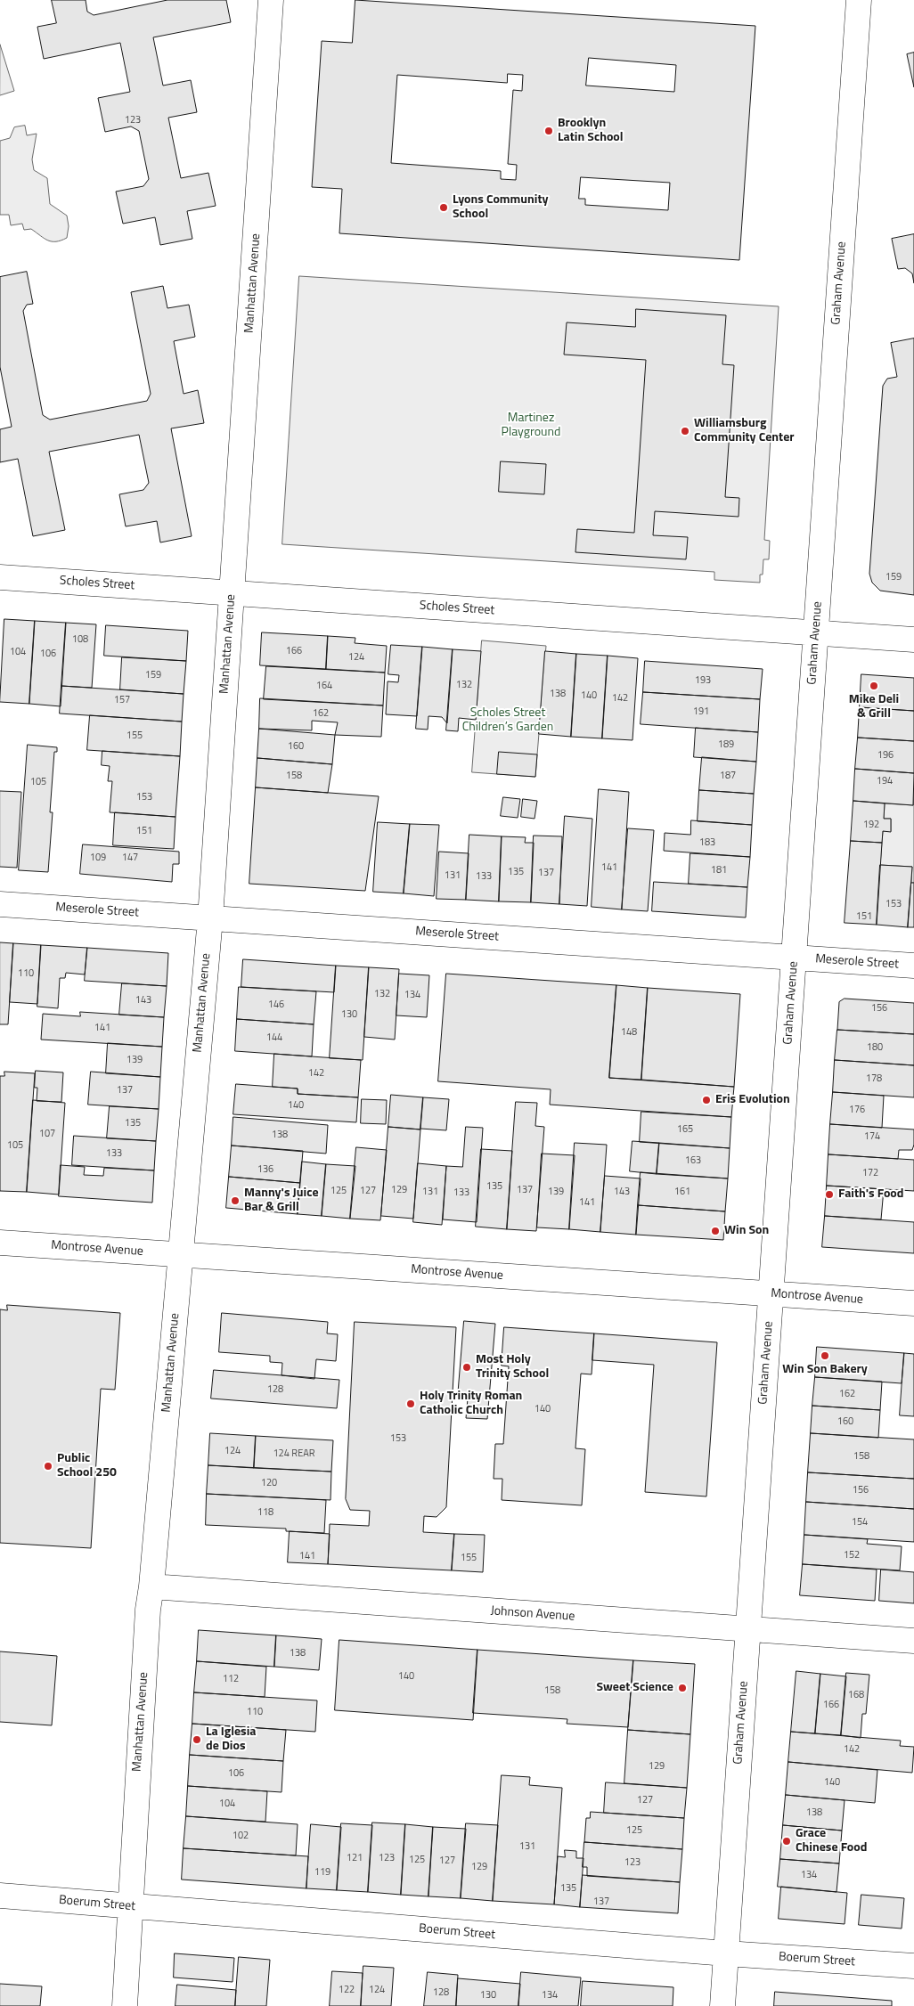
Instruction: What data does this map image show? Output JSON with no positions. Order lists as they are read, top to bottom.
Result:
{
  "streets": {
    "street": [
      "Manhattan Avenue",
      "Graham Avenue",
      "Scholes Street",
      "Meserole Street",
      "Montrose Avenue",
      "Johnson Avenue",
      "Boerum Street"
    ]
  },
  "crossings": [
    ["Manhattan Avenue", "Scholes Street"],
    ["Manhattan Avenue", "Meserole Street"],
    ["Manhattan Avenue", "Montrose Avenue"],
    ["Manhattan Avenue", "Johnson Avenue"],
    ["Manhattan Avenue", "Boerum Street"],
    ["Graham Avenue", "Scholes Street"],
    ["Graham Avenue", "Meserole Street"],
    ["Graham Avenue", "Montrose Avenue"],
    ["Graham Avenue", "Johnson Avenue"],
    ["Graham Avenue", "Boerum Street"]
  ],
  "parks": ["Martinez Playground", "Scholes Street Children’s Garden"],
  "places": [
    "Brooklyn Latin School",
    "Lyons Community School",
    "Williamsburg Community Center",
    "Mike Deli & Grill",
    "Eris Evolution",
    "Faith's Food",
    "Manny's Juice Bar & Grill",
    "Win Son",
    "Win Son Bakery",
    "Most Holy Trinity School",
    "Holy Trinity Roman Catholic Church",
    "Public School 250",
    "Sweet Science",
    "La Iglesia de Dios",
    "Grace Chinese Food"
  ],
  "house_numbers": [
    "123",
    "159",
    "108",
    "166",
    "104",
    "106",
    "124",
    "159",
    "193",
    "132",
    "164",
    "138",
    "140",
    "142",
    "157",
    "191",
    "162",
    "155",
    "189",
    "160",
    "196",
    "158",
    "187",
    "194",
    "105",
    "153",
    "192",
    "151",
    "183",
    "109",
    "147",
    "141",
    "181",
    "135",
    "137",
    "131",
    "133",
    "153",
    "151",
    "110",
    "132",
    "134",
    "143",
    "146",
    "156",
    "130",
    "141",
    "148",
    "144",
    "180",
    "139",
    "142",
    "178",
    "137",
    "140",
    "176",
    "135",
    "165",
    "107",
    "138",
    "174",
    "105",
    "133",
    "163",
    "136",
    "172",
    "135",
    "129",
    "137",
    "125",
    "127",
    "131",
    "139",
    "143",
    "161",
    "133",
    "141",
    "128",
    "162",
    "140",
    "160",
    "153",
    "124",
    "124 REAR",
    "158",
    "120",
    "156",
    "118",
    "154",
    "152",
    "141",
    "155",
    "138",
    "140",
    "112",
    "158",
    "168",
    "166",
    "110",
    "142",
    "129",
    "106",
    "140",
    "127",
    "104",
    "138",
    "125",
    "102",
    "131",
    "121",
    "123",
    "125",
    "127",
    "123",
    "129",
    "119",
    "134",
    "135",
    "137",
    "122",
    "124",
    "128",
    "130",
    "134"
  ]
}
